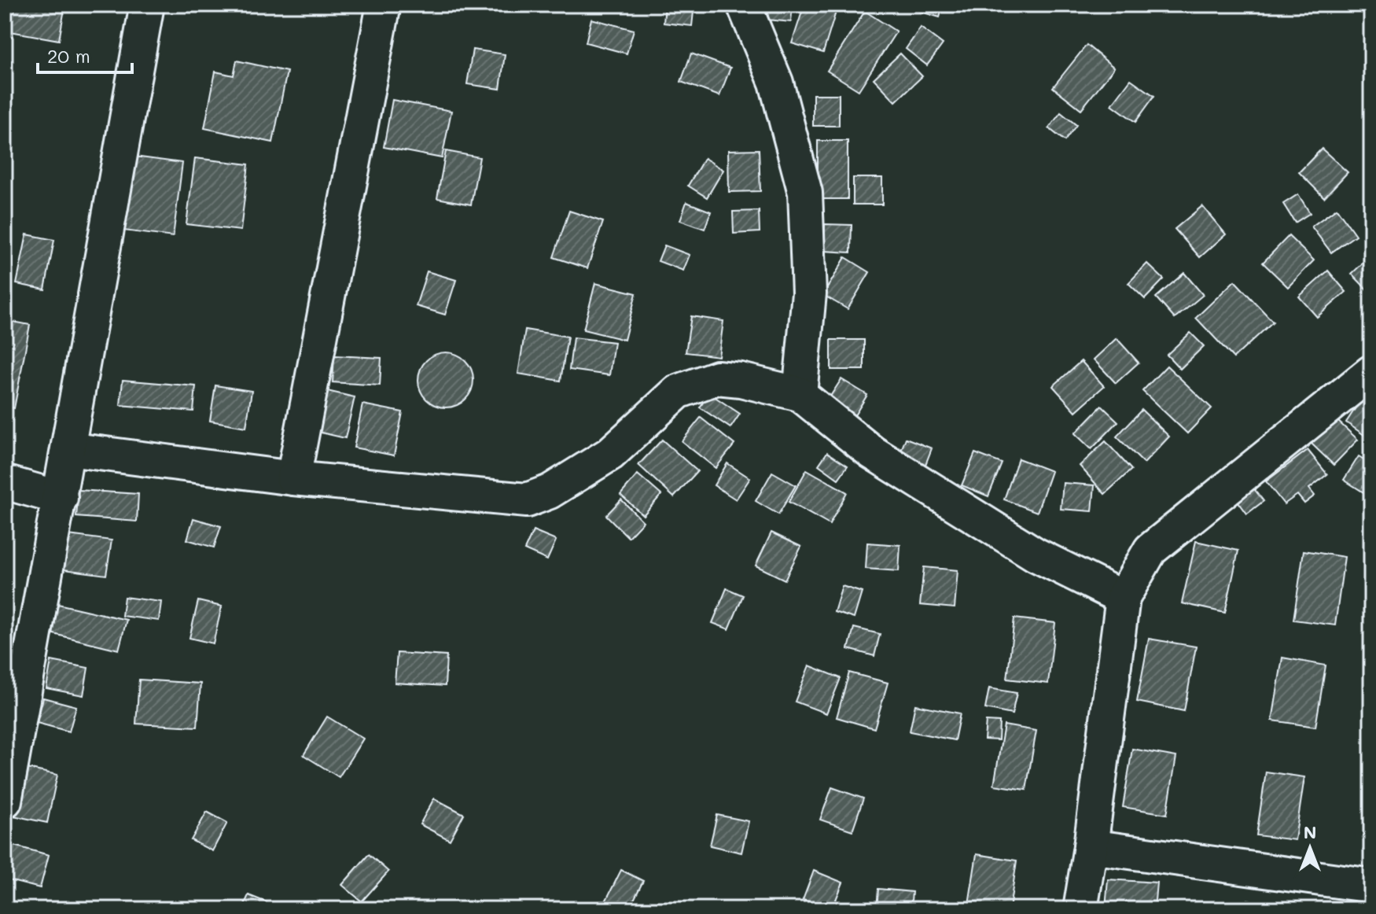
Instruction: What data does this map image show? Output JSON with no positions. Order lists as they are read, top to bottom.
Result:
{
  "scale_bar": "20 m",
  "north": "top"
}
